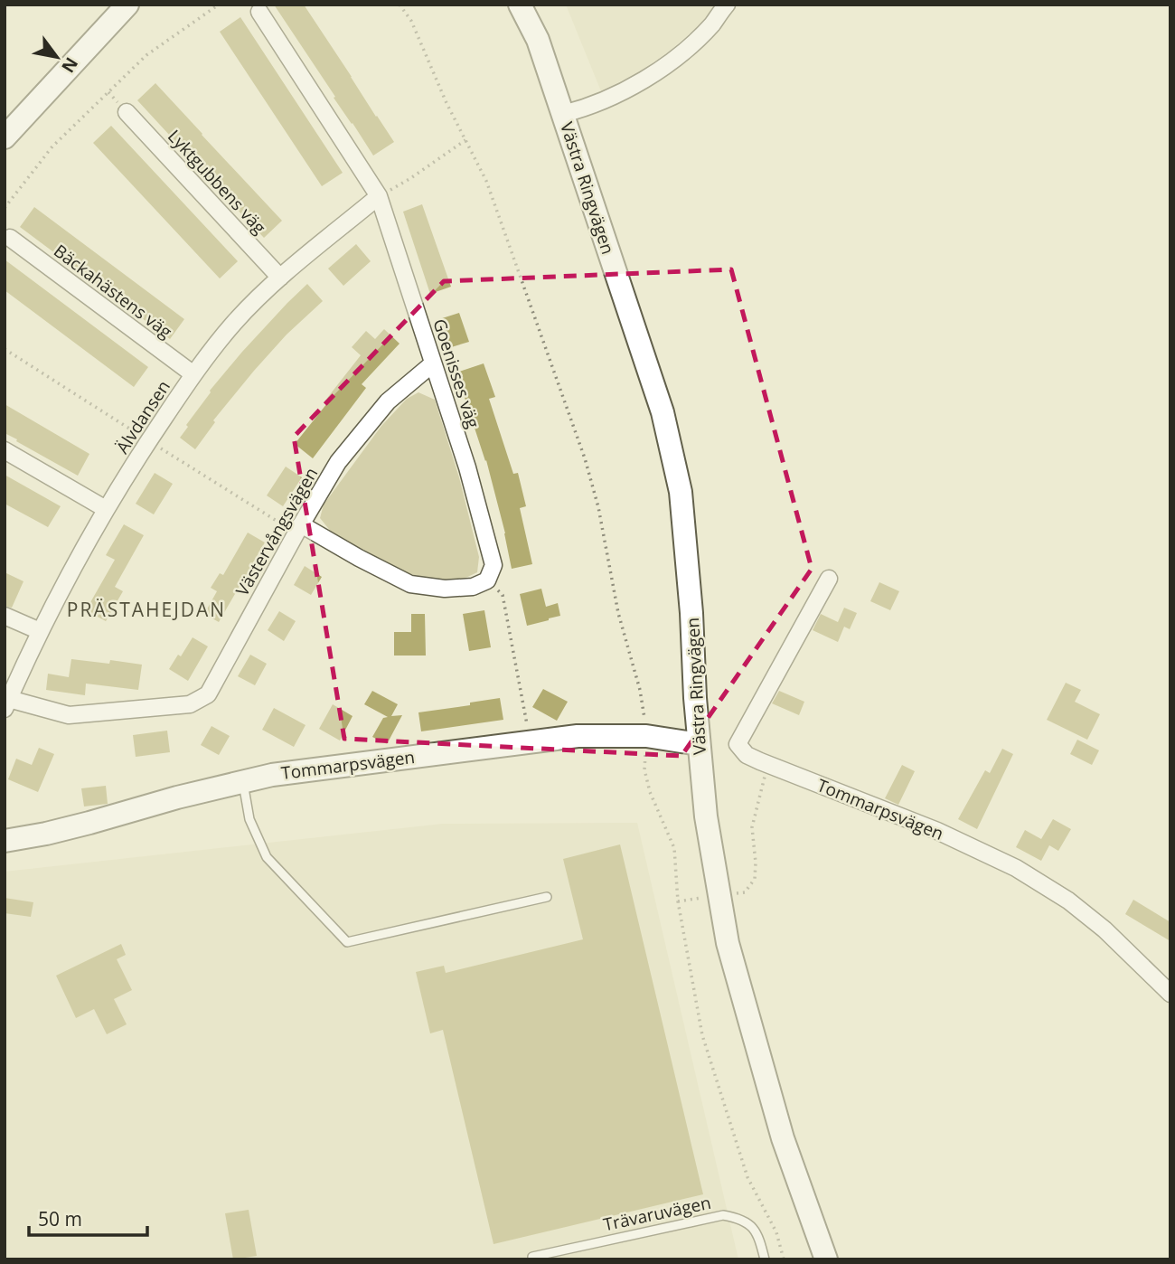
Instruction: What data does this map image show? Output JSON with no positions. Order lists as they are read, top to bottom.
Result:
{
  "streets": {
    "main road": ["Västra Ringvägen", "Tommarpsvägen"],
    "street": [
      "Lyktgubbens väg",
      "Bäckahästens väg",
      "Goenisses väg",
      "Älvdansen",
      "Västervångsvägen"
    ],
    "lane": ["Trävaruvägen"]
  },
  "crossings": [
    ["Lyktgubbens väg", "Älvdansen"],
    ["Västra Ringvägen", "Tommarpsvägen"],
    ["Bäckahästens väg", "Älvdansen"],
    ["Goenisses väg", "Älvdansen"],
    ["Goenisses väg", "Västervångsvägen"],
    ["Älvdansen", "Västervångsvägen"]
  ],
  "districts": ["PRÄSTAHEJDAN"],
  "scale_bar": "50 m",
  "north": "bottom right"
}
